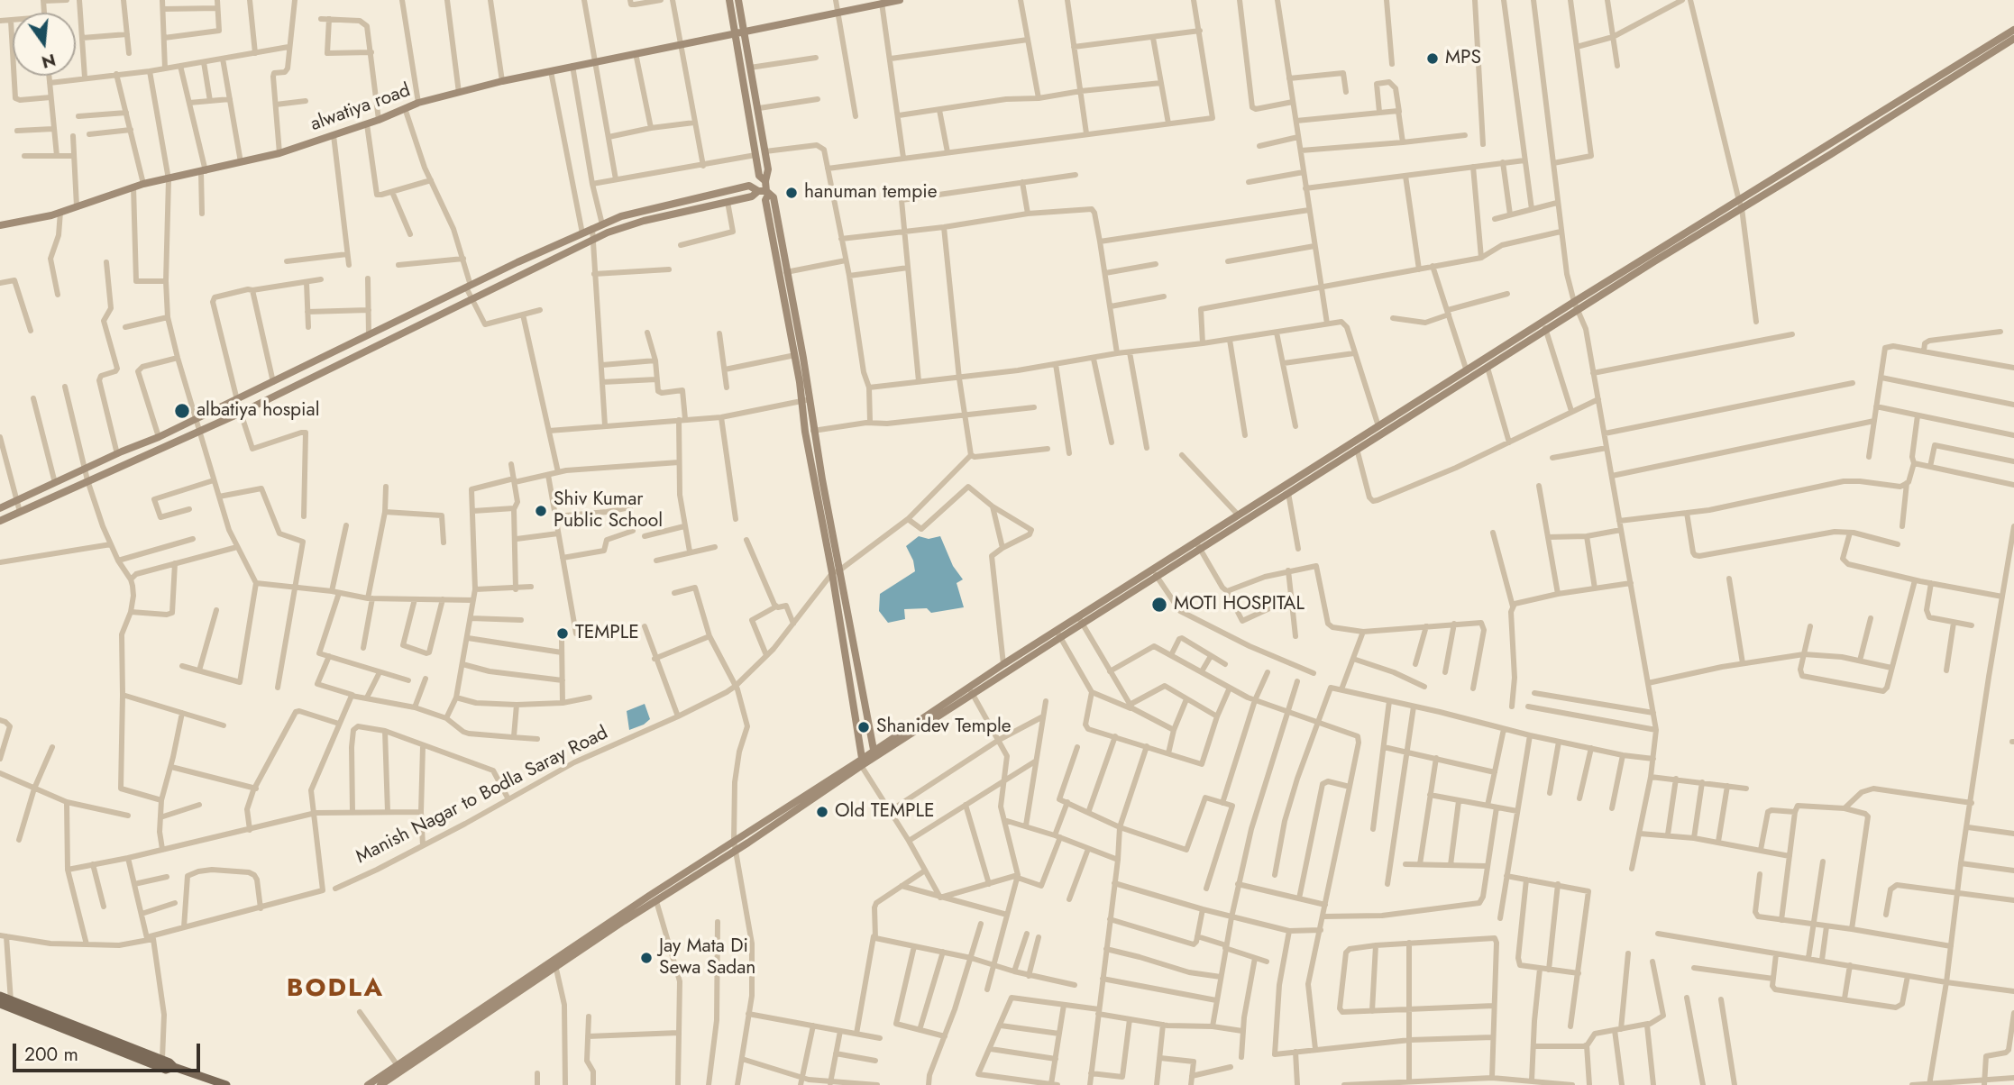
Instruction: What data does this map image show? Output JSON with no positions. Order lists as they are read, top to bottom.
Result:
{
  "streets": {
    "main road": ["alwatiya road"],
    "street": ["Manish Nagar to Bodla Saray Road"]
  },
  "districts": ["BODLA"],
  "places": [
    "MPS",
    "hanuman tempie",
    "albatiya hospial",
    "Shiv Kumar Public School",
    "MOTI HOSPITAL",
    "TEMPLE",
    "Shanidev Temple",
    "Old TEMPLE",
    "Jay Mata Di Sewa Sadan"
  ],
  "scale_bar": "200 m",
  "north": "bottom"
}
